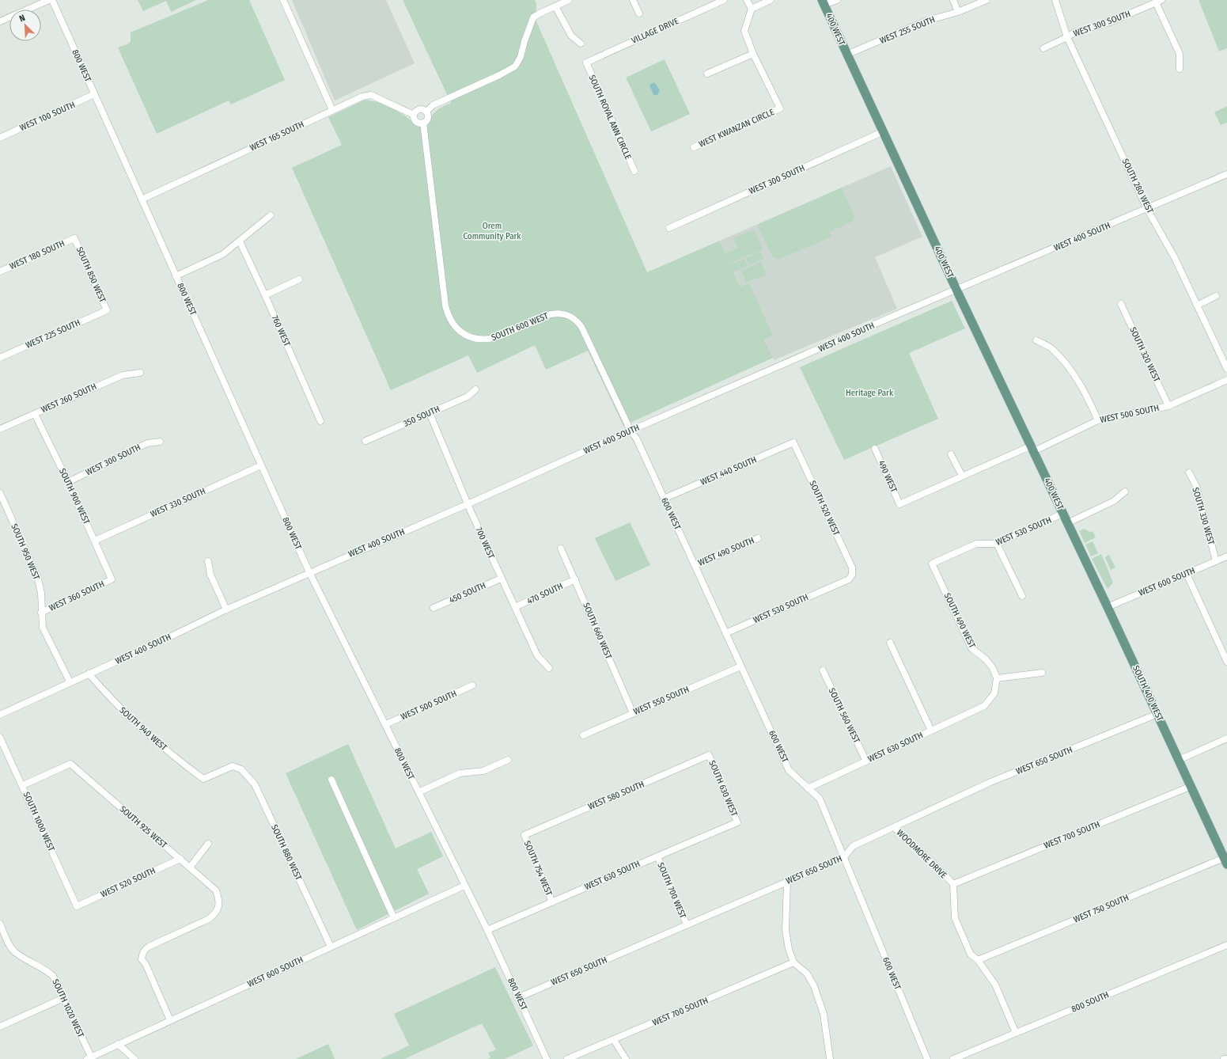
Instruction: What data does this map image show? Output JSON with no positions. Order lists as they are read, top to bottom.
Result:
{
  "streets": {
    "main road": ["400 WEST", "SOUTH 400 WEST"],
    "street": [
      "WEST 300 SOUTH",
      "WEST 255 SOUTH",
      "VILLAGE DRIVE",
      "800 WEST",
      "WEST 100 SOUTH",
      "SOUTH ROYAL ANN CIRCLE",
      "WEST KWANZAN CIRCLE",
      "WEST 165 SOUTH",
      "SOUTH 280 WEST",
      "WEST 400 SOUTH",
      "WEST 180 SOUTH",
      "SOUTH 850 WEST",
      "SOUTH 600 WEST",
      "760 WEST",
      "WEST 225 SOUTH",
      "SOUTH 320 WEST",
      "WEST 260 SOUTH",
      "WEST 500 SOUTH",
      "350 SOUTH",
      "WEST 440 SOUTH",
      "490 WEST",
      "SOUTH 900 WEST",
      "WEST 330 SOUTH",
      "SOUTH 520 WEST",
      "600 WEST",
      "SOUTH 330 WEST",
      "WEST 530 SOUTH",
      "700 WEST",
      "SOUTH 950 WEST",
      "WEST 490 SOUTH",
      "WEST 600 SOUTH",
      "450 SOUTH",
      "470 SOUTH",
      "WEST 360 SOUTH",
      "SOUTH 490 WEST",
      "SOUTH 660 WEST",
      "WEST 550 SOUTH",
      "SOUTH 560 WEST",
      "SOUTH 940 WEST",
      "WEST 630 SOUTH",
      "WEST 650 SOUTH",
      "SOUTH 630 WEST",
      "WEST 580 SOUTH",
      "SOUTH 1000 WEST",
      "SOUTH 925 WEST",
      "WEST 700 SOUTH",
      "SOUTH 880 WEST",
      "WOODMORE DRIVE",
      "SOUTH 754 WEST",
      "WEST 520 SOUTH",
      "SOUTH 700 WEST",
      "WEST 750 SOUTH",
      "800 SOUTH",
      "SOUTH 1020 WEST"
    ]
  },
  "crossings": [
    ["WEST 300 SOUTH", "400 WEST"],
    ["WEST 300 SOUTH", "SOUTH 280 WEST"],
    ["WEST 300 SOUTH", "SOUTH 900 WEST"],
    ["400 WEST", "WEST 255 SOUTH"],
    ["400 WEST", "WEST 400 SOUTH"],
    ["400 WEST", "WEST 500 SOUTH"],
    ["400 WEST", "WEST 530 SOUTH"],
    ["400 WEST", "SOUTH 400 WEST"],
    ["VILLAGE DRIVE", "SOUTH ROYAL ANN CIRCLE"],
    ["800 WEST", "WEST 100 SOUTH"],
    ["800 WEST", "WEST 165 SOUTH"],
    ["800 WEST", "WEST 400 SOUTH"],
    ["800 WEST", "WEST 500 SOUTH"],
    ["800 WEST", "WEST 330 SOUTH"],
    ["800 WEST", "WEST 600 SOUTH"],
    ["800 WEST", "WEST 630 SOUTH"],
    ["800 WEST", "WEST 650 SOUTH"],
    ["WEST 165 SOUTH", "SOUTH 600 WEST"],
    ["SOUTH 280 WEST", "WEST 400 SOUTH"],
    ["WEST 400 SOUTH", "SOUTH 600 WEST"],
    ["WEST 400 SOUTH", "600 WEST"],
    ["WEST 400 SOUTH", "700 WEST"],
    ["WEST 400 SOUTH", "SOUTH 950 WEST"],
    ["WEST 400 SOUTH", "SOUTH 940 WEST"],
    ["WEST 180 SOUTH", "SOUTH 850 WEST"],
    ["SOUTH 850 WEST", "WEST 225 SOUTH"],
    ["SOUTH 600 WEST", "600 WEST"],
    ["SOUTH 320 WEST", "WEST 500 SOUTH"],
    ["WEST 260 SOUTH", "SOUTH 900 WEST"],
    ["WEST 500 SOUTH", "490 WEST"],
    ["350 SOUTH", "700 WEST"],
    ["WEST 440 SOUTH", "SOUTH 520 WEST"],
    ["WEST 440 SOUTH", "600 WEST"],
    ["SOUTH 900 WEST", "WEST 330 SOUTH"],
    ["SOUTH 900 WEST", "WEST 360 SOUTH"],
    ["SOUTH 520 WEST", "WEST 530 SOUTH"],
    ["600 WEST", "WEST 530 SOUTH"],
    ["600 WEST", "WEST 490 SOUTH"],
    ["600 WEST", "WEST 550 SOUTH"],
    ["600 WEST", "WEST 630 SOUTH"],
    ["600 WEST", "WEST 650 SOUTH"],
    ["SOUTH 330 WEST", "WEST 600 SOUTH"],
    ["WEST 530 SOUTH", "SOUTH 490 WEST"],
    ["700 WEST", "450 SOUTH"],
    ["700 WEST", "470 SOUTH"],
    ["SOUTH 950 WEST", "WEST 360 SOUTH"],
    ["WEST 600 SOUTH", "SOUTH 400 WEST"],
    ["WEST 600 SOUTH", "SOUTH 925 WEST"],
    ["WEST 600 SOUTH", "SOUTH 880 WEST"],
    ["WEST 600 SOUTH", "SOUTH 1020 WEST"],
    ["470 SOUTH", "SOUTH 660 WEST"],
    ["SOUTH 490 WEST", "WEST 630 SOUTH"],
    ["SOUTH 660 WEST", "WEST 550 SOUTH"],
    ["SOUTH 400 WEST", "WEST 650 SOUTH"],
    ["SOUTH 400 WEST", "WEST 700 SOUTH"],
    ["SOUTH 400 WEST", "WEST 750 SOUTH"],
    ["SOUTH 560 WEST", "WEST 630 SOUTH"],
    ["SOUTH 940 WEST", "SOUTH 880 WEST"],
    ["WEST 630 SOUTH", "SOUTH 630 WEST"],
    ["WEST 630 SOUTH", "SOUTH 754 WEST"],
    ["WEST 630 SOUTH", "SOUTH 700 WEST"],
    ["WEST 650 SOUTH", "WOODMORE DRIVE"],
    ["WEST 650 SOUTH", "SOUTH 700 WEST"],
    ["SOUTH 630 WEST", "WEST 580 SOUTH"],
    ["WEST 580 SOUTH", "SOUTH 754 WEST"],
    ["SOUTH 1000 WEST", "SOUTH 925 WEST"],
    ["SOUTH 1000 WEST", "WEST 520 SOUTH"],
    ["SOUTH 925 WEST", "WEST 520 SOUTH"],
    ["WEST 700 SOUTH", "WOODMORE DRIVE"],
    ["WOODMORE DRIVE", "WEST 750 SOUTH"],
    ["WOODMORE DRIVE", "800 SOUTH"]
  ],
  "parks": ["Orem Community Park", "Heritage Park"],
  "north": "top left"
}
